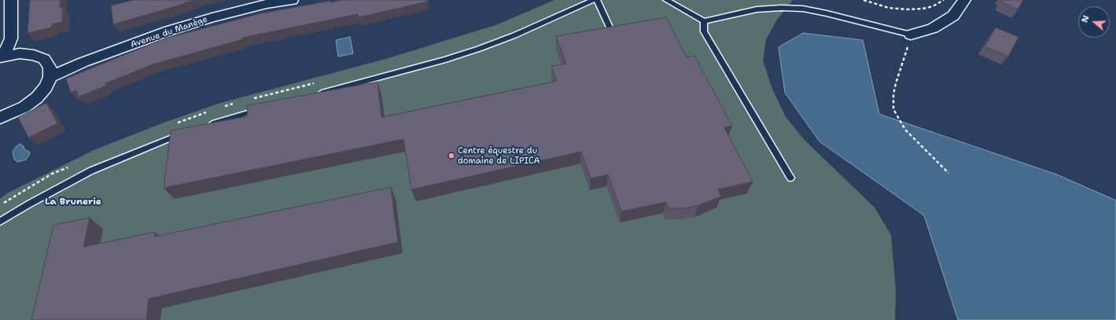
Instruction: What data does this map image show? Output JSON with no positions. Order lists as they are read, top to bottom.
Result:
{
  "streets": {
    "street": ["Avenue du Manège"]
  },
  "districts": ["La Brunerie"],
  "places": ["Centre équestre du domaine de LIPICA"],
  "north": "left"
}
